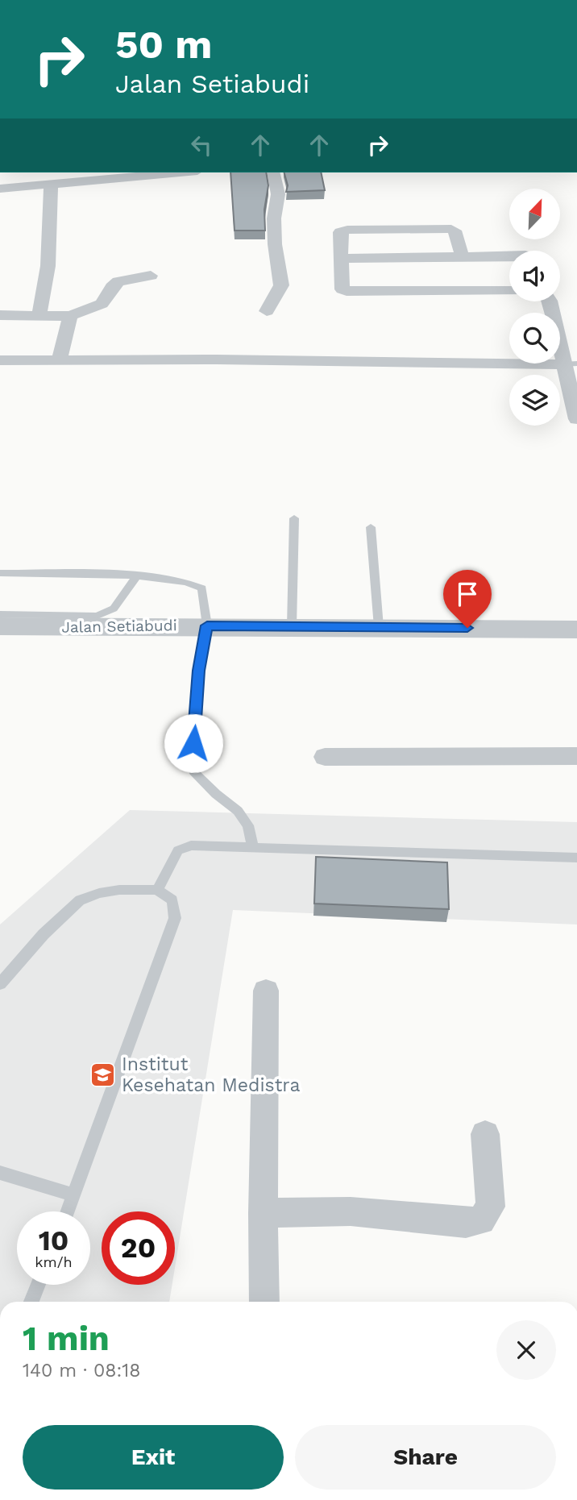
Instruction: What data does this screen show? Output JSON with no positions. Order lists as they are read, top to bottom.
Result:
{
  "streets": {
    "street": ["Jalan Setiabudi"]
  },
  "places": {
    "school or university": ["Institut Kesehatan Medistra"]
  },
  "north": "top right",
  "page": {
    "turn": ["50 m", "Jalan Setiabudi"],
    "speed": "10 km/h",
    "limit": "20",
    "heading": ["1 min", "140 m · 08:18"],
    "buttons": ["Exit", "Share"]
  }
}
